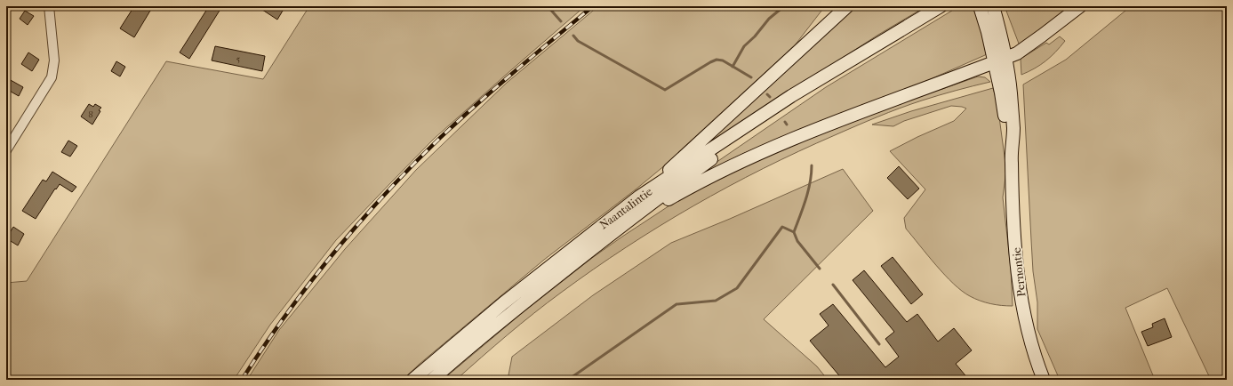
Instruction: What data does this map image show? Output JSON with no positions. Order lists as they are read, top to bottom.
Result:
{
  "streets": {
    "main road": ["Naantalintie", "Pernontie"]
  },
  "house_numbers": ["5", "8"]
}
